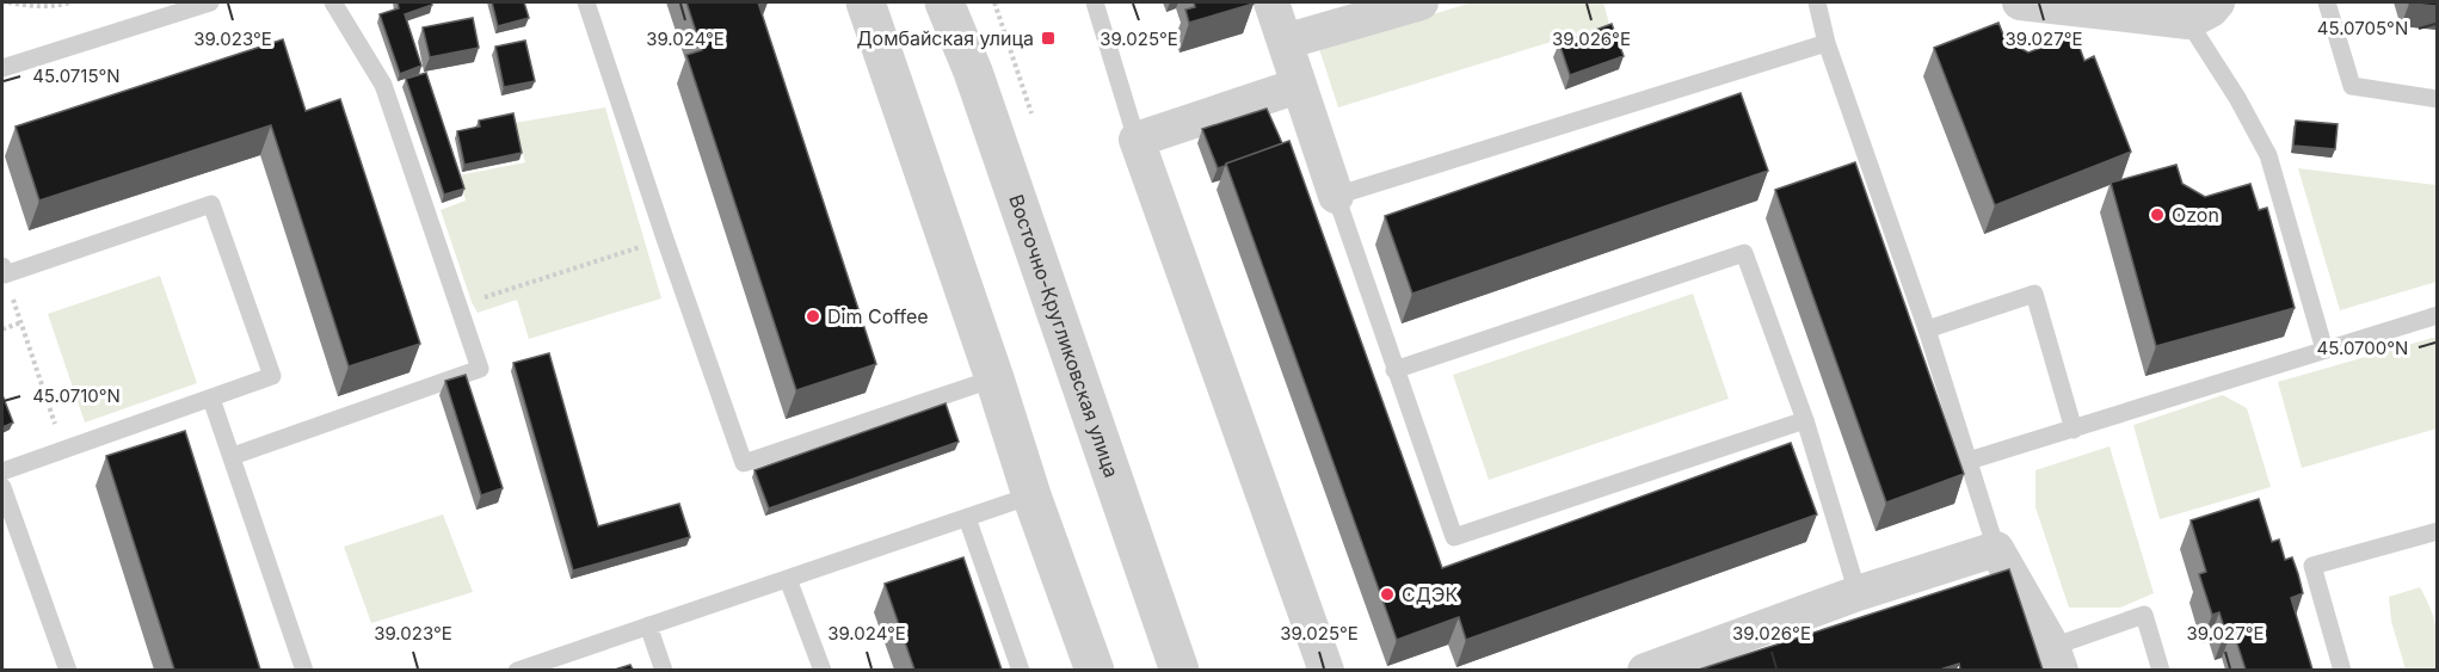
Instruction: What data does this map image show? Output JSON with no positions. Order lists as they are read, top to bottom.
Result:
{
  "streets": {
    "street": ["Восточно-Кругликовская улица"]
  },
  "places": {
    "transit": ["Домбайская улица"],
    "other": ["Ozon", "Dim Coffee", "СДЭК"]
  },
  "coordinates": [
    "45.0705°N",
    "39.023°E",
    "39.024°E",
    "39.025°E",
    "39.026°E",
    "39.027°E",
    "45.0715°N",
    "45.0700°N",
    "45.0710°N"
  ]
}
